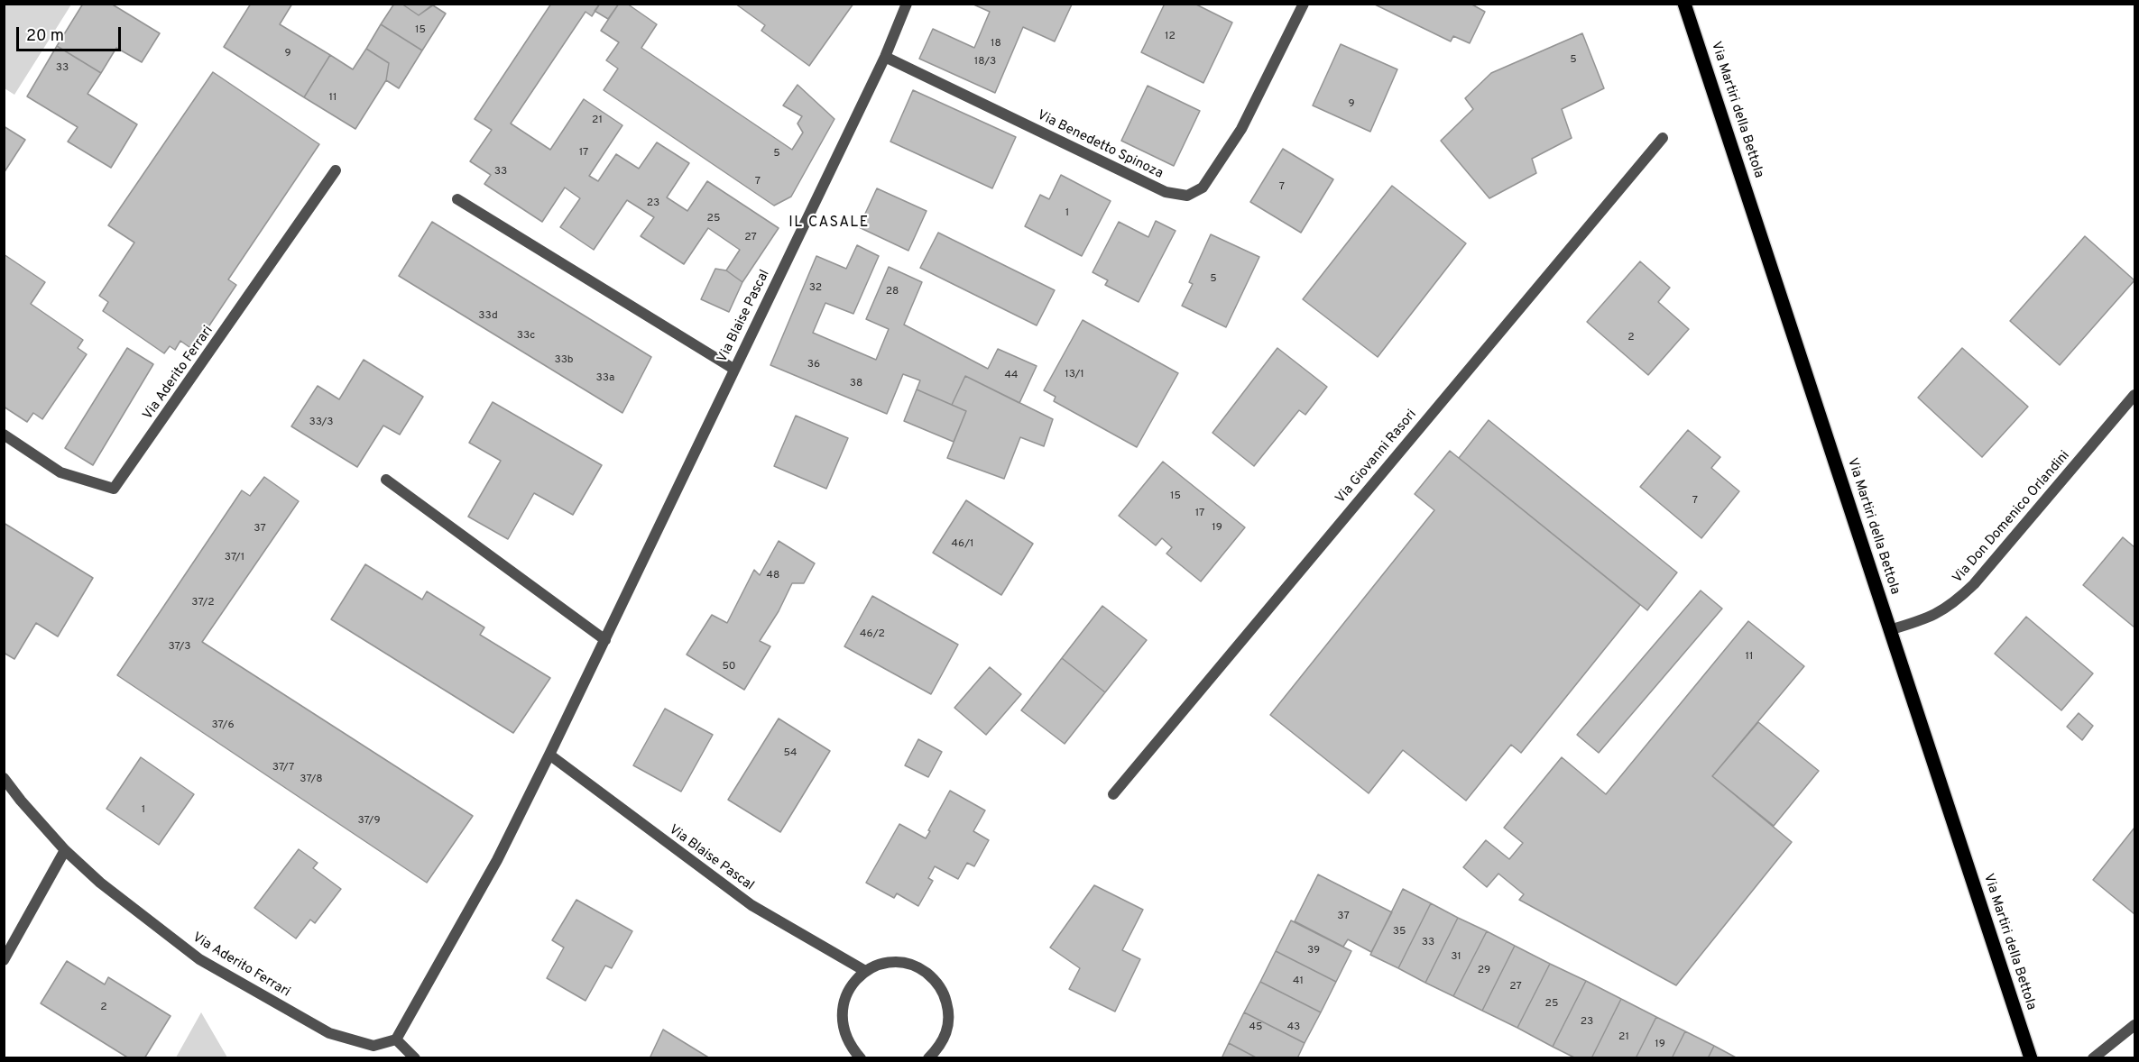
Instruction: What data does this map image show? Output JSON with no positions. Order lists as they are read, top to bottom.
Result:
{
  "streets": {
    "main road": ["Via Martiri della Bettola"],
    "street": [
      "Via Benedetto Spinoza",
      "Via Blaise Pascal",
      "Via Aderito Ferrari",
      "Via Giovanni Rasori",
      "Via Don Domenico Orlandini"
    ]
  },
  "crossings": [
    ["Via Martiri della Bettola", "Via Don Domenico Orlandini"],
    ["Via Benedetto Spinoza", "Via Blaise Pascal"],
    ["Via Blaise Pascal", "Via Aderito Ferrari"]
  ],
  "districts": ["IL CASALE"],
  "house_numbers": [
    "15",
    "12",
    "18",
    "9",
    "5",
    "18/3",
    "33",
    "11",
    "9",
    "21",
    "17",
    "5",
    "33",
    "7",
    "7",
    "23",
    "1",
    "25",
    "27",
    "5",
    "32",
    "28",
    "33d",
    "33c",
    "2",
    "33b",
    "36",
    "13/1",
    "44",
    "33a",
    "38",
    "33/3",
    "15",
    "7",
    "17",
    "19",
    "37",
    "46/1",
    "37/1",
    "48",
    "37/2",
    "46/2",
    "37/3",
    "11",
    "50",
    "37/6",
    "54",
    "37/7",
    "37/8",
    "1",
    "37/9",
    "37",
    "35",
    "33",
    "39",
    "31",
    "29",
    "41",
    "27",
    "25",
    "2",
    "23",
    "45",
    "43",
    "21",
    "19"
  ],
  "scale_bar": "20 m"
}
